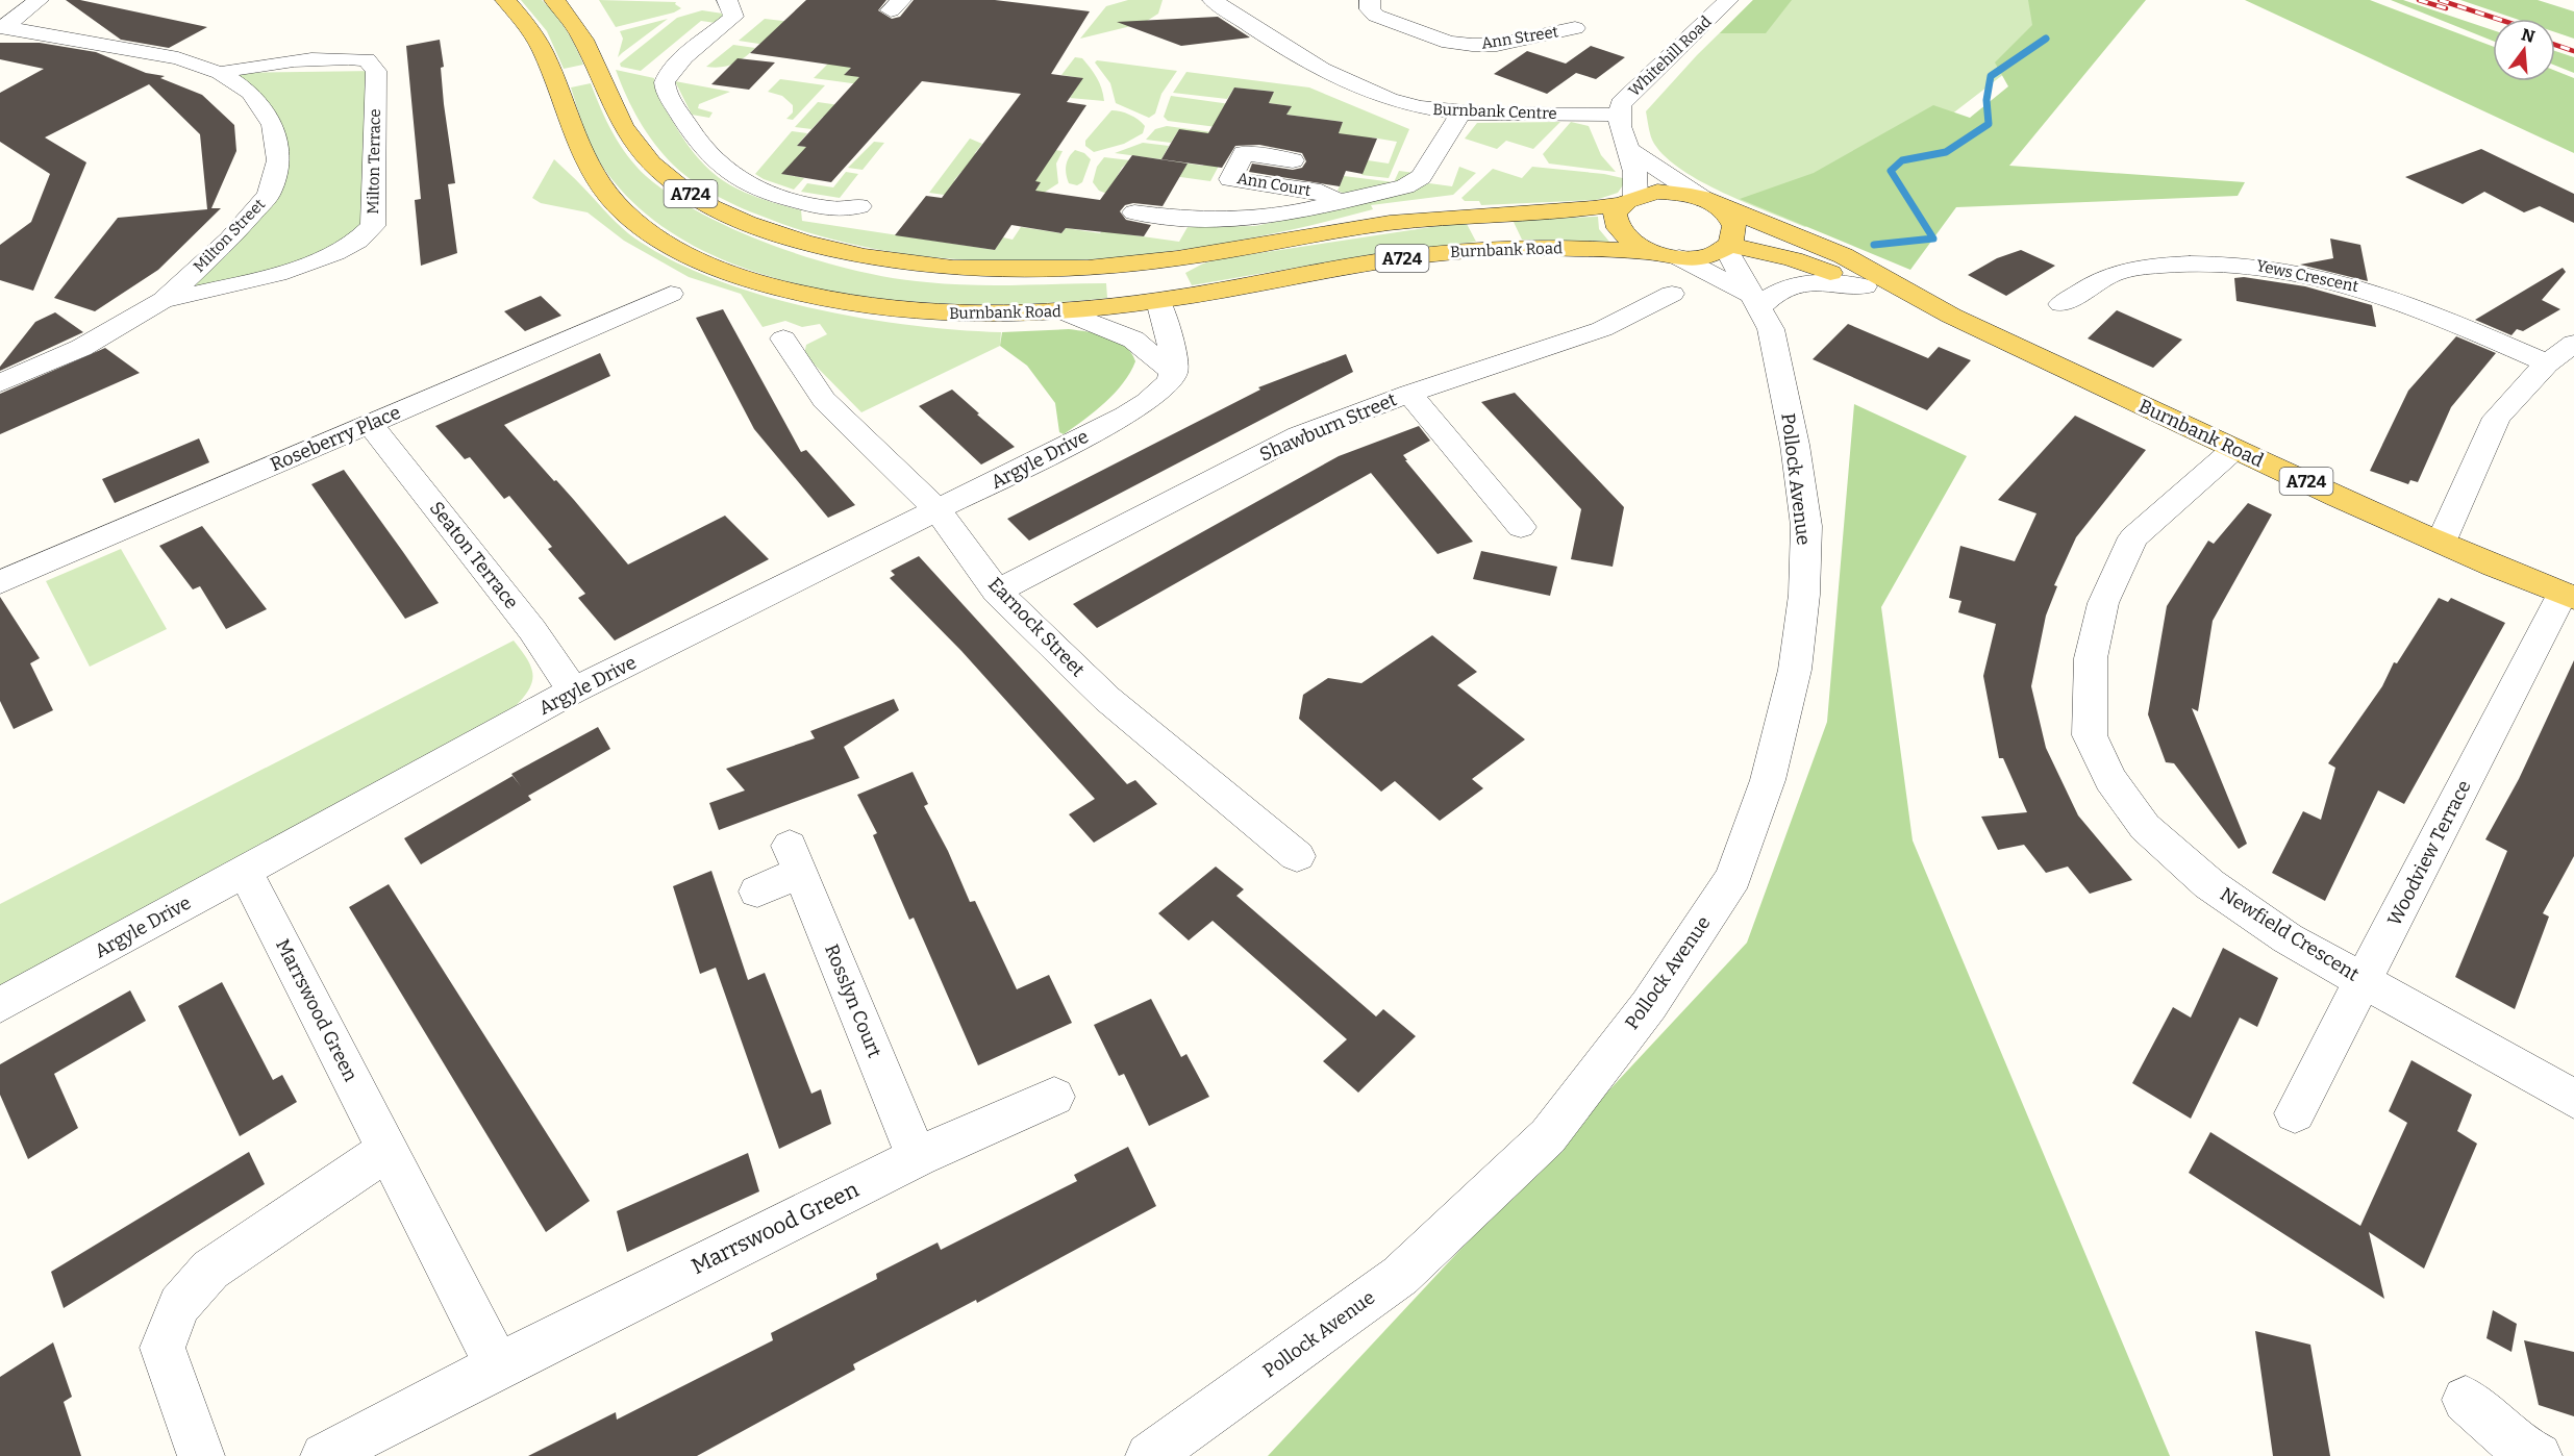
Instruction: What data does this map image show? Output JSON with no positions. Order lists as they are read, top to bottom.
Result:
{
  "streets": {
    "main road": ["A724", "Burnbank Road"],
    "street": [
      "Ann Street",
      "Whitehill Road",
      "Burnbank Centre",
      "Milton Terrace",
      "Ann Court",
      "Milton Street",
      "Yews Crescent",
      "Shawburn Street",
      "Roseberry Place",
      "Argyle Drive",
      "Pollock Avenue",
      "Seaton Terrace",
      "Earnock Street",
      "Woodview Terrace",
      "Newfield Crescent",
      "Rosslyn Court",
      "Marrswood Green"
    ]
  },
  "crossings": [
    ["Whitehill Road", "Burnbank Centre"],
    ["Whitehill Road", "A724"],
    ["Whitehill Road", "Burnbank Road"],
    ["Milton Terrace", "Milton Street"],
    ["A724", "Burnbank Road"],
    ["A724", "Pollock Avenue"],
    ["Burnbank Road", "Pollock Avenue"],
    ["Burnbank Road", "Woodview Terrace"],
    ["Burnbank Road", "Newfield Crescent"],
    ["Shawburn Street", "Earnock Street"],
    ["Roseberry Place", "Seaton Terrace"],
    ["Argyle Drive", "Seaton Terrace"],
    ["Argyle Drive", "Earnock Street"],
    ["Argyle Drive", "Marrswood Green"],
    ["Woodview Terrace", "Newfield Crescent"],
    ["Rosslyn Court", "Marrswood Green"]
  ],
  "north": "top"
}
